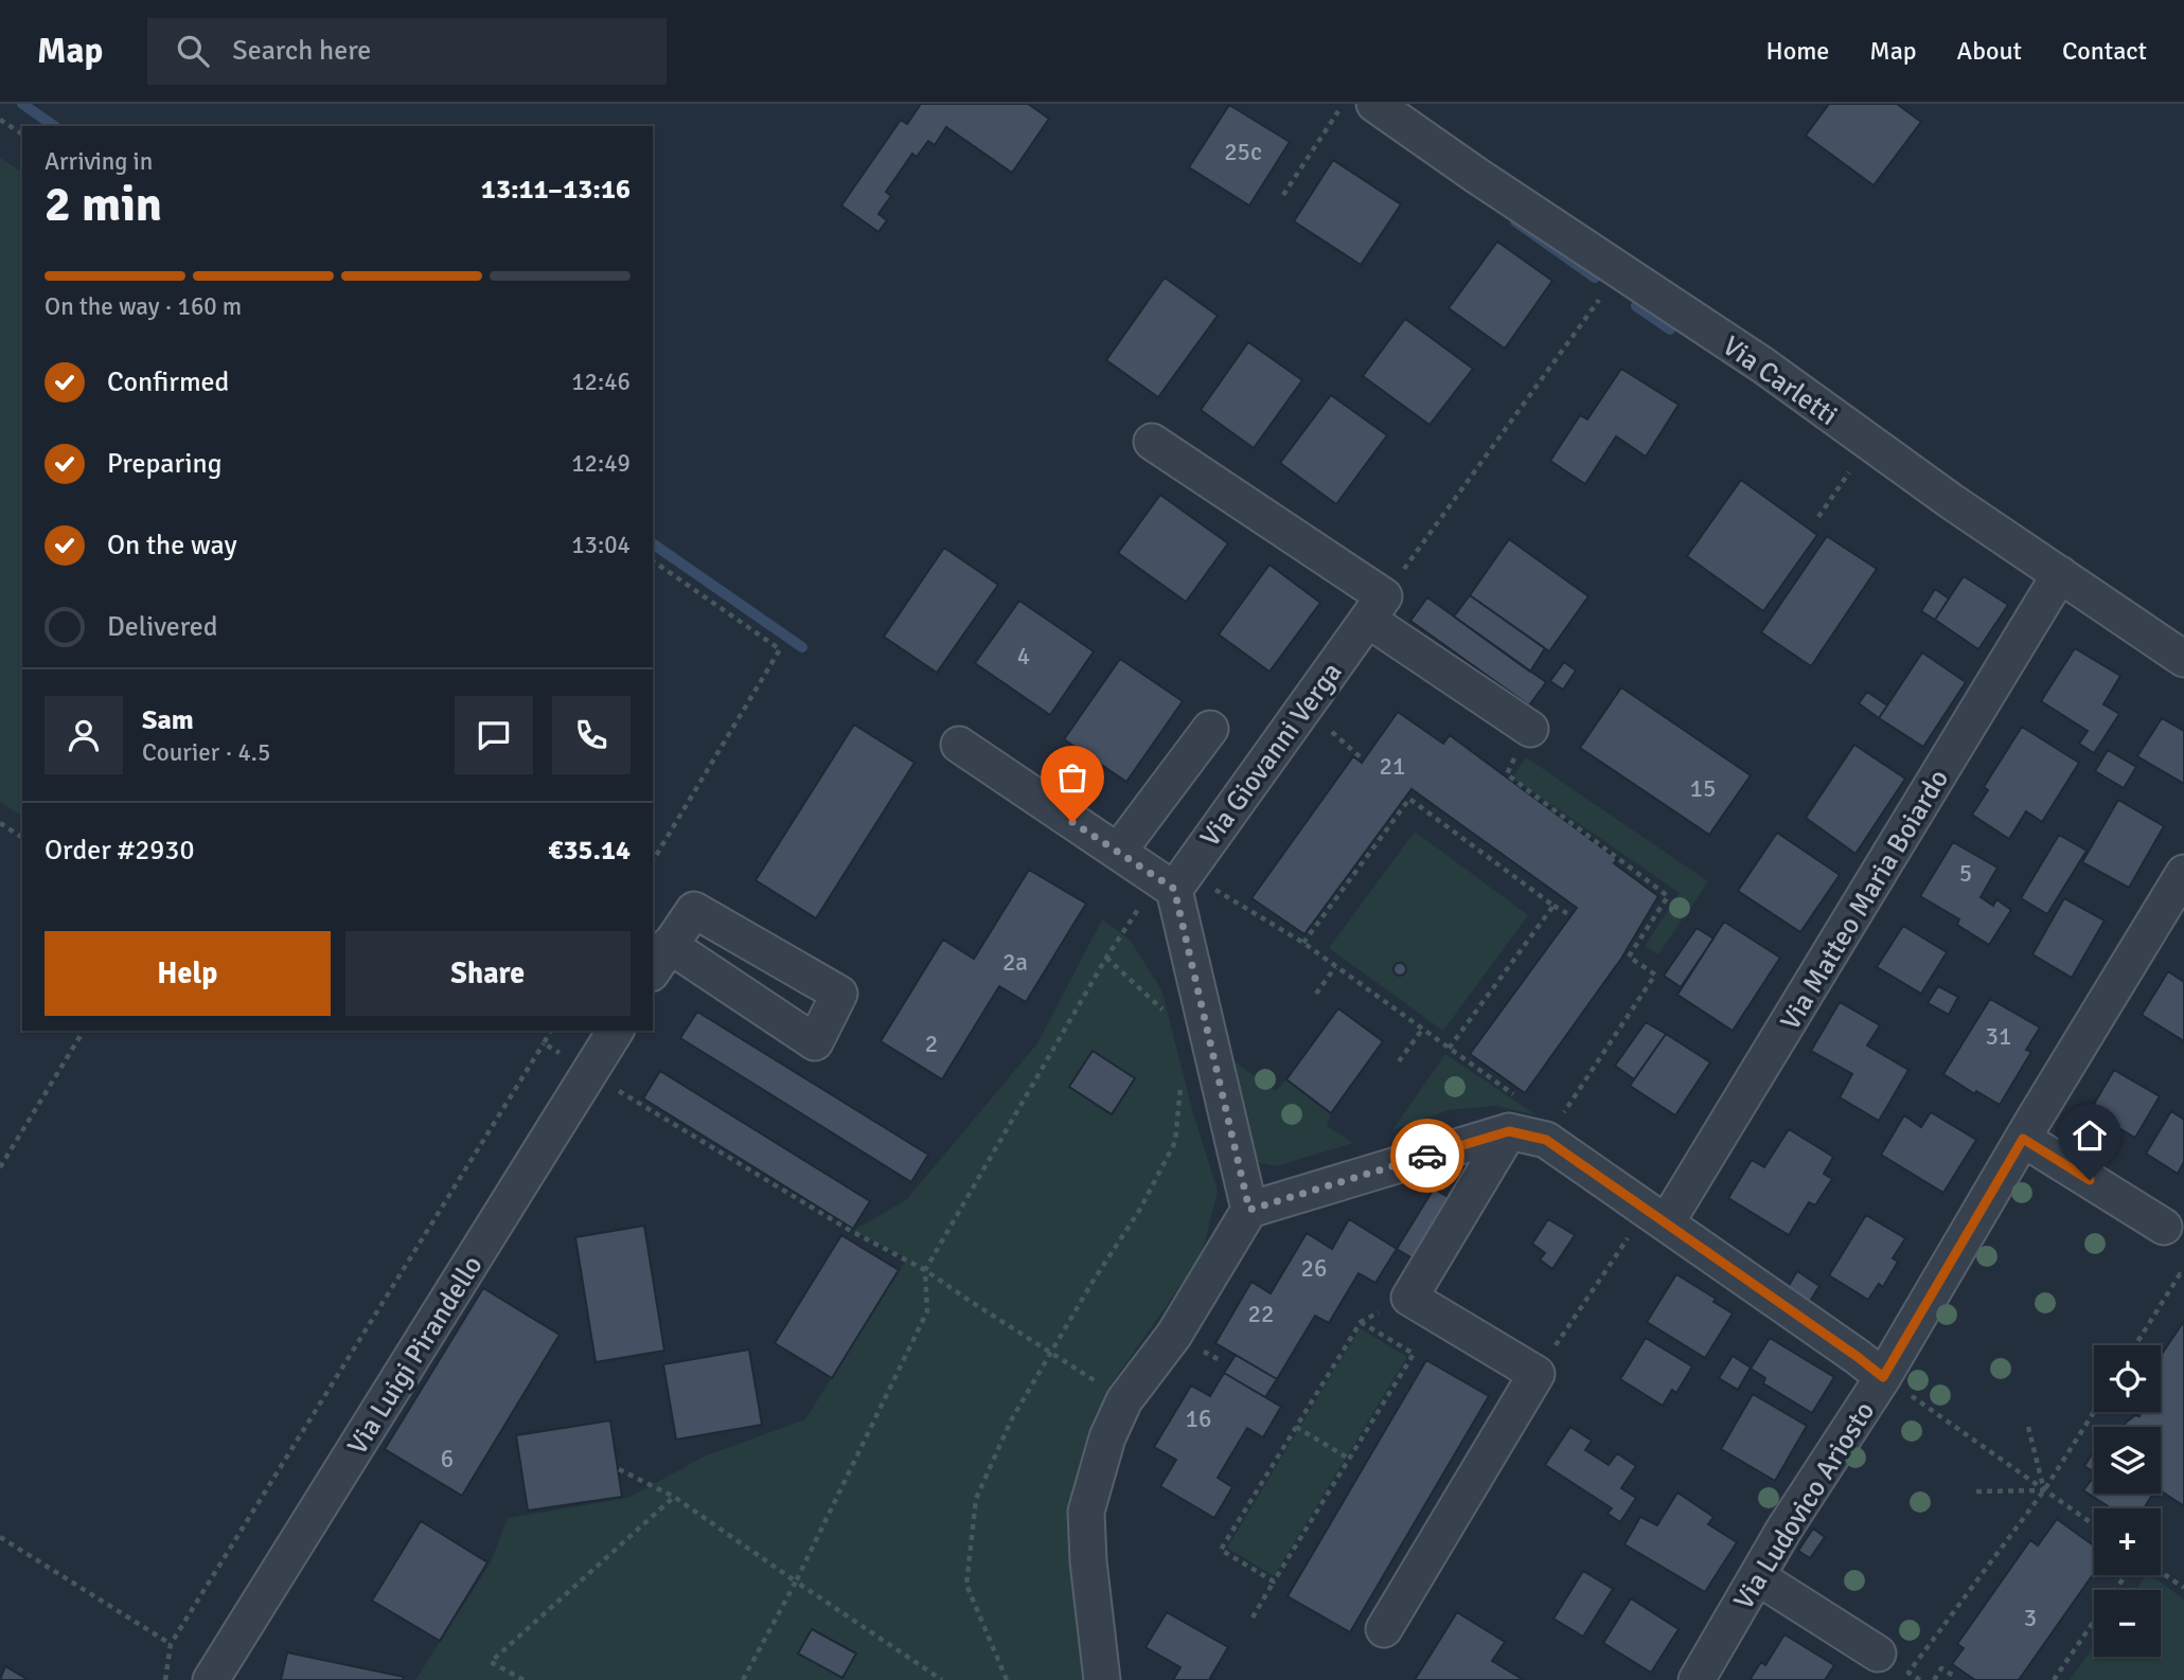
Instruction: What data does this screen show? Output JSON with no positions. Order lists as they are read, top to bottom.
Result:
{
  "streets": {
    "street": [
      "Via Carletti",
      "Via Giovanni Verga",
      "Via Matteo Maria Boiardo",
      "Via Luigi Pirandello",
      "Via Ludovico Ariosto"
    ]
  },
  "crossings": [
    ["Via Carletti", "Via Matteo Maria Boiardo"]
  ],
  "house_numbers": [
    "25c",
    "4",
    "21",
    "15",
    "5",
    "2a",
    "31",
    "2",
    "26",
    "22",
    "16",
    "6",
    "3"
  ],
  "page": {
    "header": "Map",
    "search": "Search here",
    "nav": [
      "Home",
      "Map",
      "About",
      "Contact"
    ],
    "heading": ["2 min", "Arriving in", "13:11–13:16"],
    "panel": [
      "Sam",
      "Courier · 4.5",
      "Order #2930",
      "€35.14"
    ],
    "bar": "On the way · 160 m",
    "list": [
      ["Confirmed", "12:46"],
      ["Preparing", "12:49"],
      ["On the way", "13:04"],
      "Delivered"
    ],
    "buttons": ["Help", "Share"],
    "map_buttons": ["+", "−"]
  }
}
